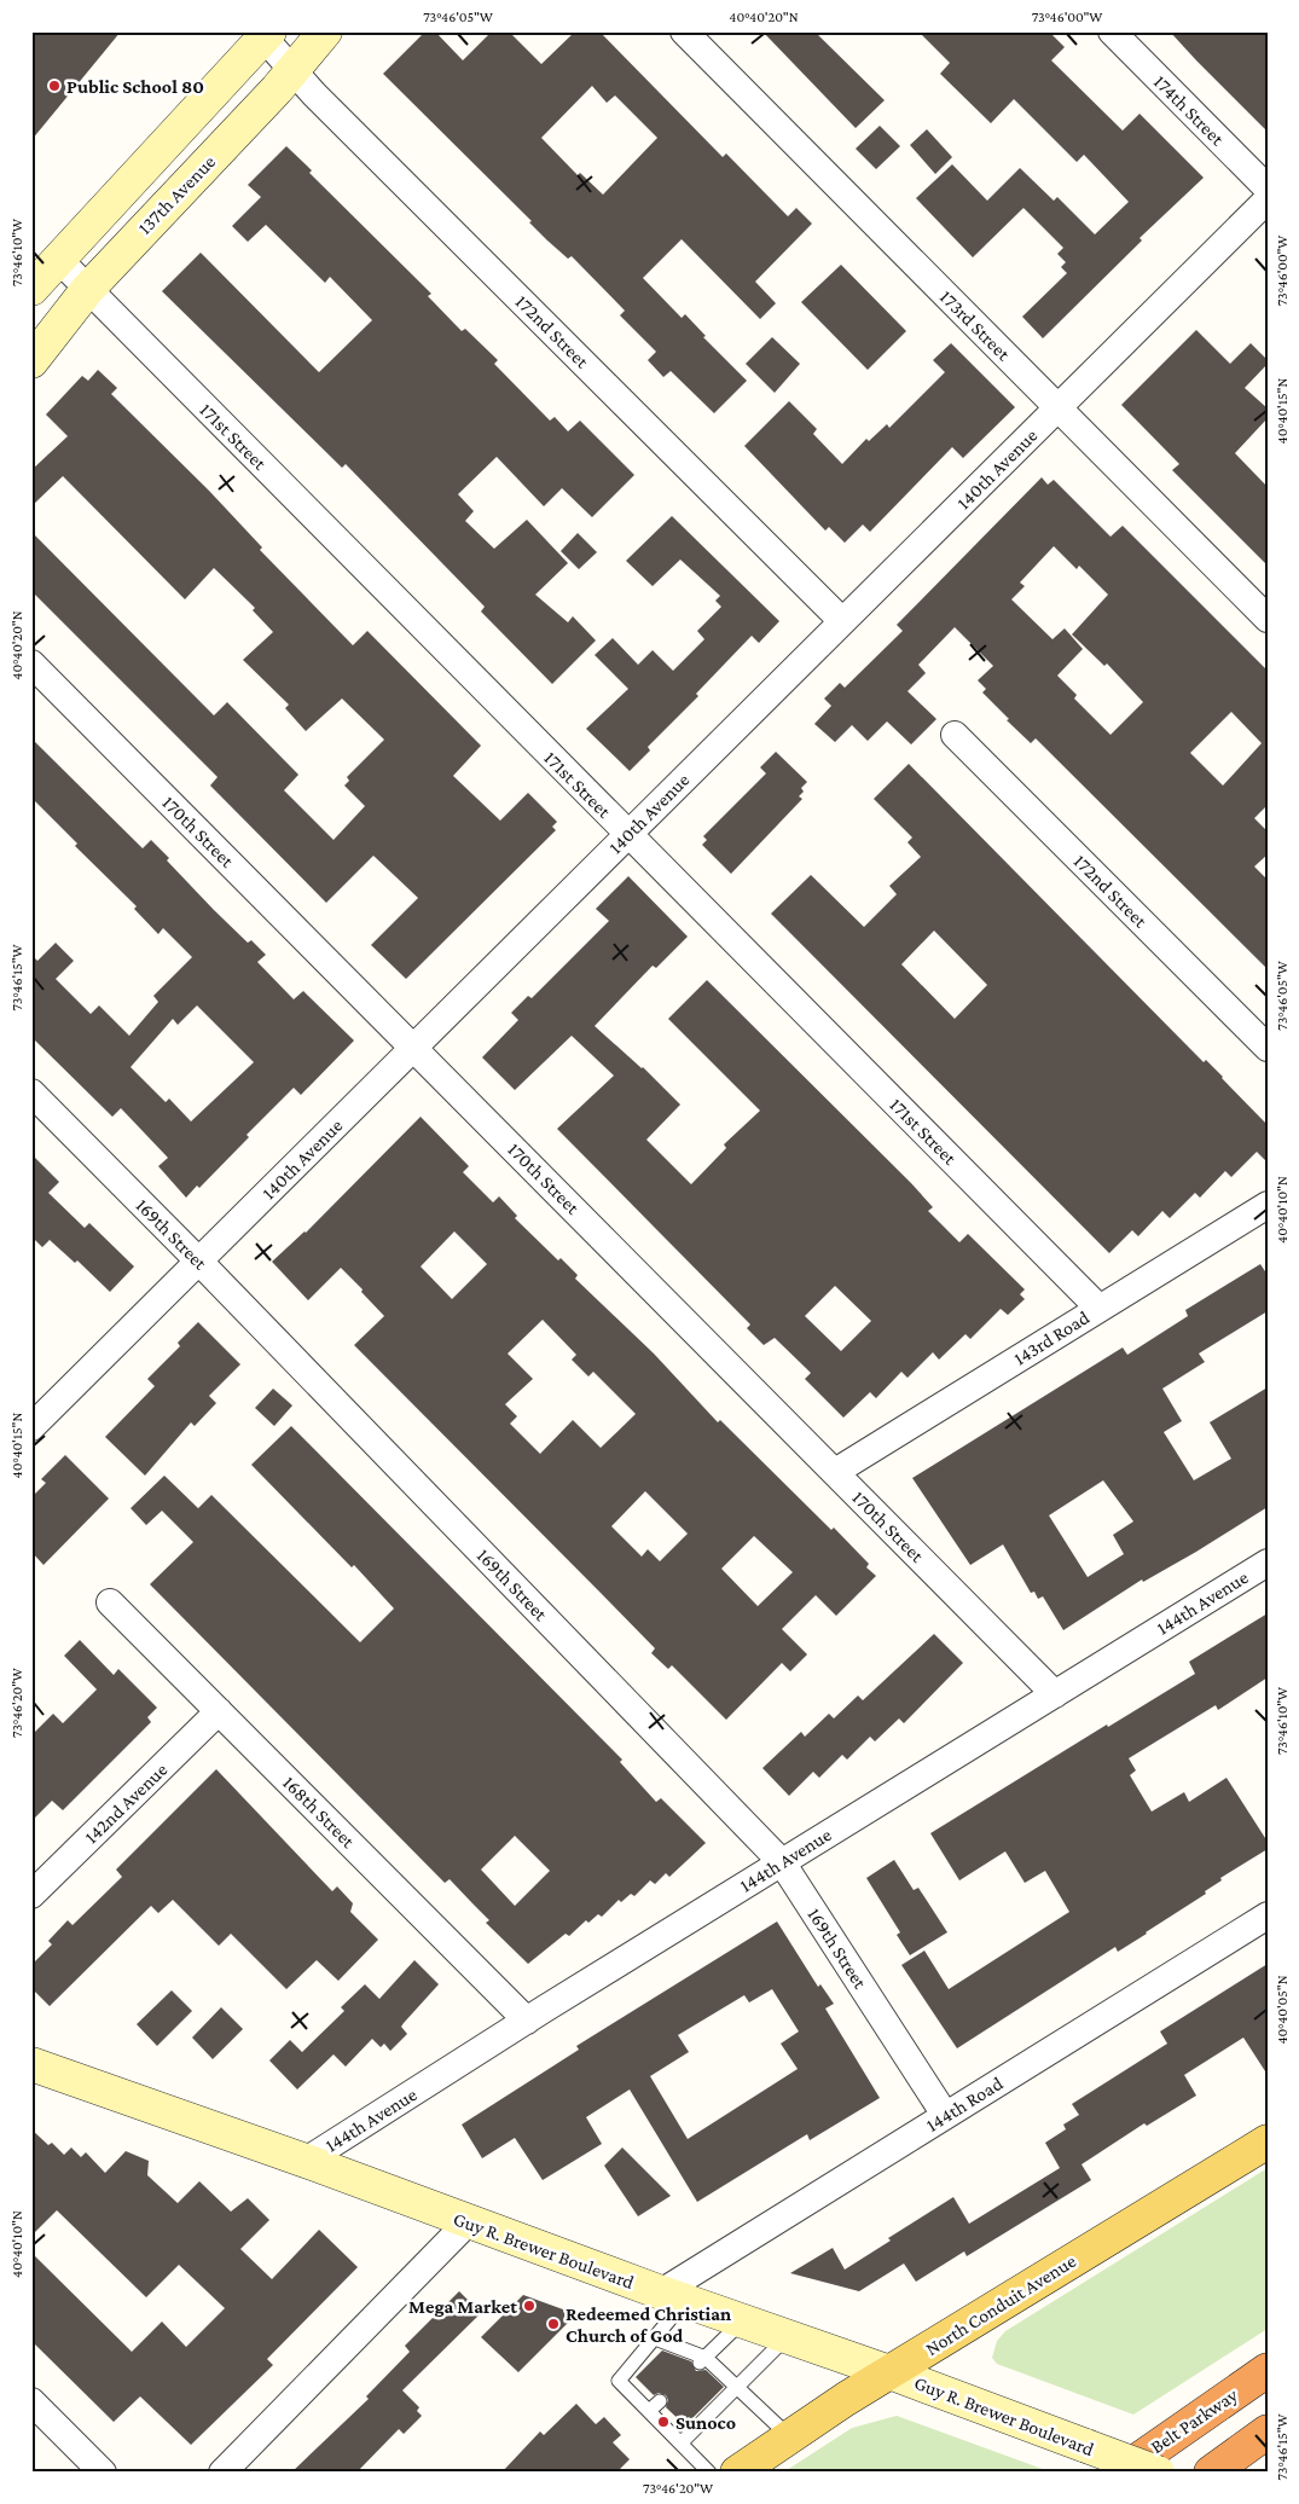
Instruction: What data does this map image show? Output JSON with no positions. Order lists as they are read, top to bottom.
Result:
{
  "streets": {
    "highway": ["Belt Parkway"],
    "main road": ["137th Avenue", "Guy R. Brewer Boulevard", "North Conduit Avenue"],
    "street": [
      "174th Street",
      "173rd Street",
      "172nd Street",
      "171st Street",
      "140th Avenue",
      "170th Street",
      "169th Street",
      "143rd Road",
      "144th Avenue",
      "142nd Avenue",
      "168th Street",
      "144th Road"
    ]
  },
  "crossings": [
    ["137th Avenue", "172nd Street"],
    ["137th Avenue", "171st Street"],
    ["173rd Street", "140th Avenue"],
    ["172nd Street", "140th Avenue"],
    ["171st Street", "140th Avenue"],
    ["171st Street", "143rd Road"],
    ["140th Avenue", "170th Street"],
    ["140th Avenue", "169th Street"],
    ["170th Street", "143rd Road"],
    ["170th Street", "144th Avenue"],
    ["169th Street", "144th Avenue"],
    ["169th Street", "144th Road"],
    ["144th Avenue", "168th Street"],
    ["144th Avenue", "Guy R. Brewer Boulevard"],
    ["142nd Avenue", "168th Street"],
    ["144th Road", "Guy R. Brewer Boulevard"],
    ["Guy R. Brewer Boulevard", "North Conduit Avenue"]
  ],
  "places": [
    "Public School 80",
    "Mega Market",
    "Redeemed Christian Church of God",
    "Sunoco"
  ],
  "coordinates": [
    "73°46'05\"W",
    "40°40'20\"N",
    "73°46'00\"W",
    "73°46'10\"W",
    "40°40'15\"N",
    "73°46'15\"W",
    "40°40'10\"N",
    "73°46'20\"W",
    "40°40'05\"N"
  ]
}
